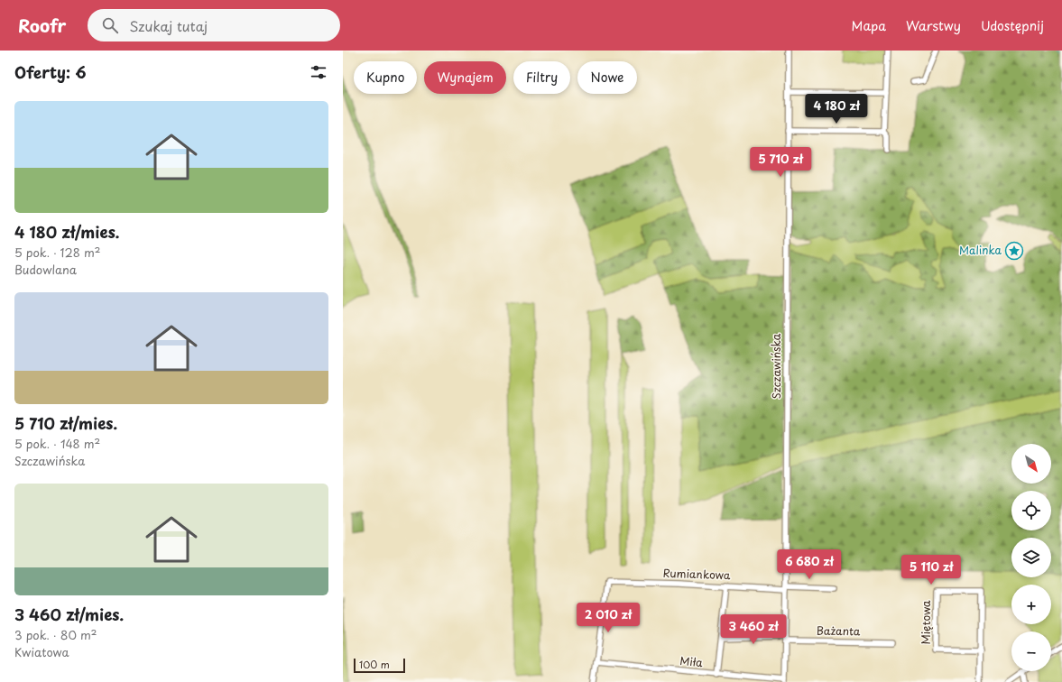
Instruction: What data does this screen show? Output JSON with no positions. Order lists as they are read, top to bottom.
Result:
{
  "streets": {
    "street": [
      "Szczawińska",
      "Rumiankowa",
      "Miętowa",
      "Bażanta",
      "Miła"
    ]
  },
  "crossings": [
    ["Szczawińska", "Rumiankowa"],
    ["Szczawińska", "Bażanta"],
    ["Szczawińska", "Miła"],
    ["Rumiankowa", "Miła"]
  ],
  "places": {
    "place": ["Malinka"]
  },
  "scale_bar": "100 m",
  "north": "bottom right",
  "page": {
    "header": "Roofr",
    "search": "Szukaj tutaj",
    "nav": ["Mapa", "Warstwy", "Udostępnij"],
    "heading": "Oferty: 6",
    "chip": [
      "Kupno",
      "Wynajem",
      "Filtry",
      "Nowe"
    ],
    "list": [
      {
        "name": "4 180 zł/mies.",
        "note": "5 pok. · 128 m² · Budowlana"
      },
      {
        "name": "5 710 zł/mies.",
        "note": "5 pok. · 148 m² · Szczawińska"
      },
      {
        "name": "3 460 zł/mies.",
        "note": "3 pok. · 80 m² · Kwiatowa"
      }
    ],
    "price": [
      "4 180 zł",
      "5 710 zł",
      "6 680 zł",
      "5 110 zł",
      "2 010 zł",
      "3 460 zł"
    ],
    "map_buttons": ["+", "−"],
    "scale": "100 m"
  }
}
